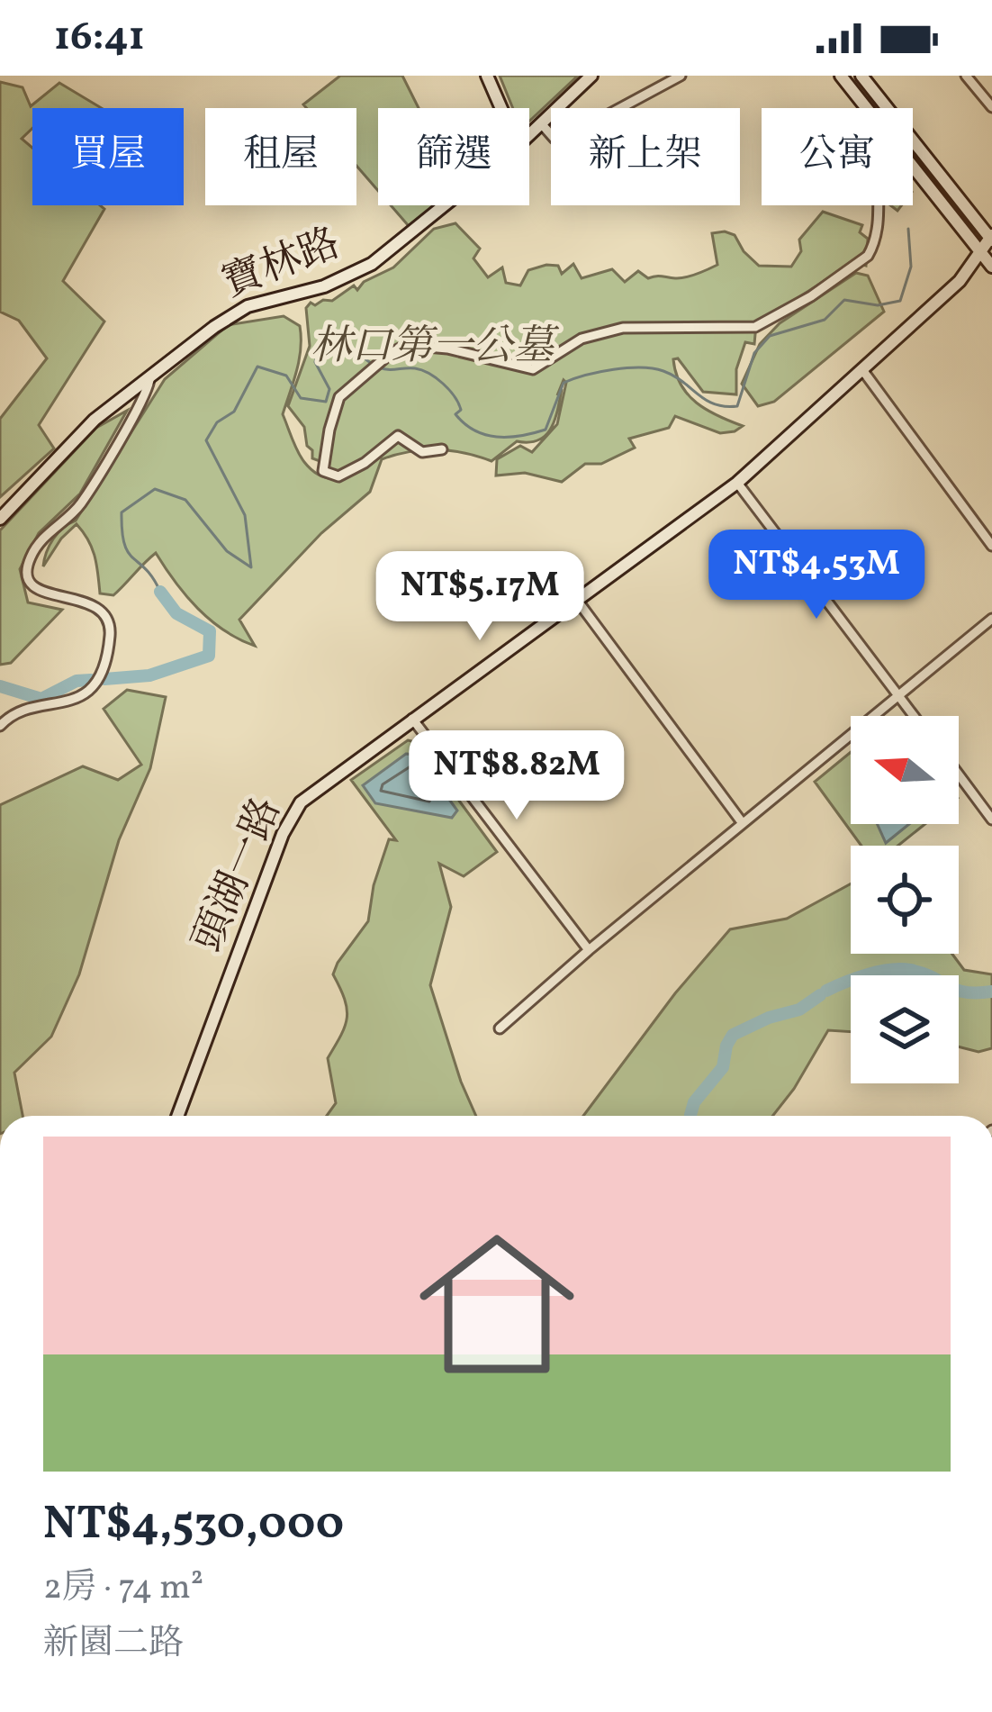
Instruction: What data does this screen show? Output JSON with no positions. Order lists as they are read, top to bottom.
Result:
{
  "streets": {
    "street": ["寶林路", "頭湖一路"]
  },
  "parks": ["林口第一公墓"],
  "north": "left",
  "page": {
    "status": "16:41",
    "chip": [
      "買屋",
      "租屋",
      "篩選",
      "新上架",
      "公寓"
    ],
    "price": ["NT$4.53M", "NT$5.17M", "NT$8.82M"],
    "list": [
      {
        "name": "NT$4,530,000",
        "note": "2房 · 74 m² · 新園二路"
      }
    ]
  }
}
